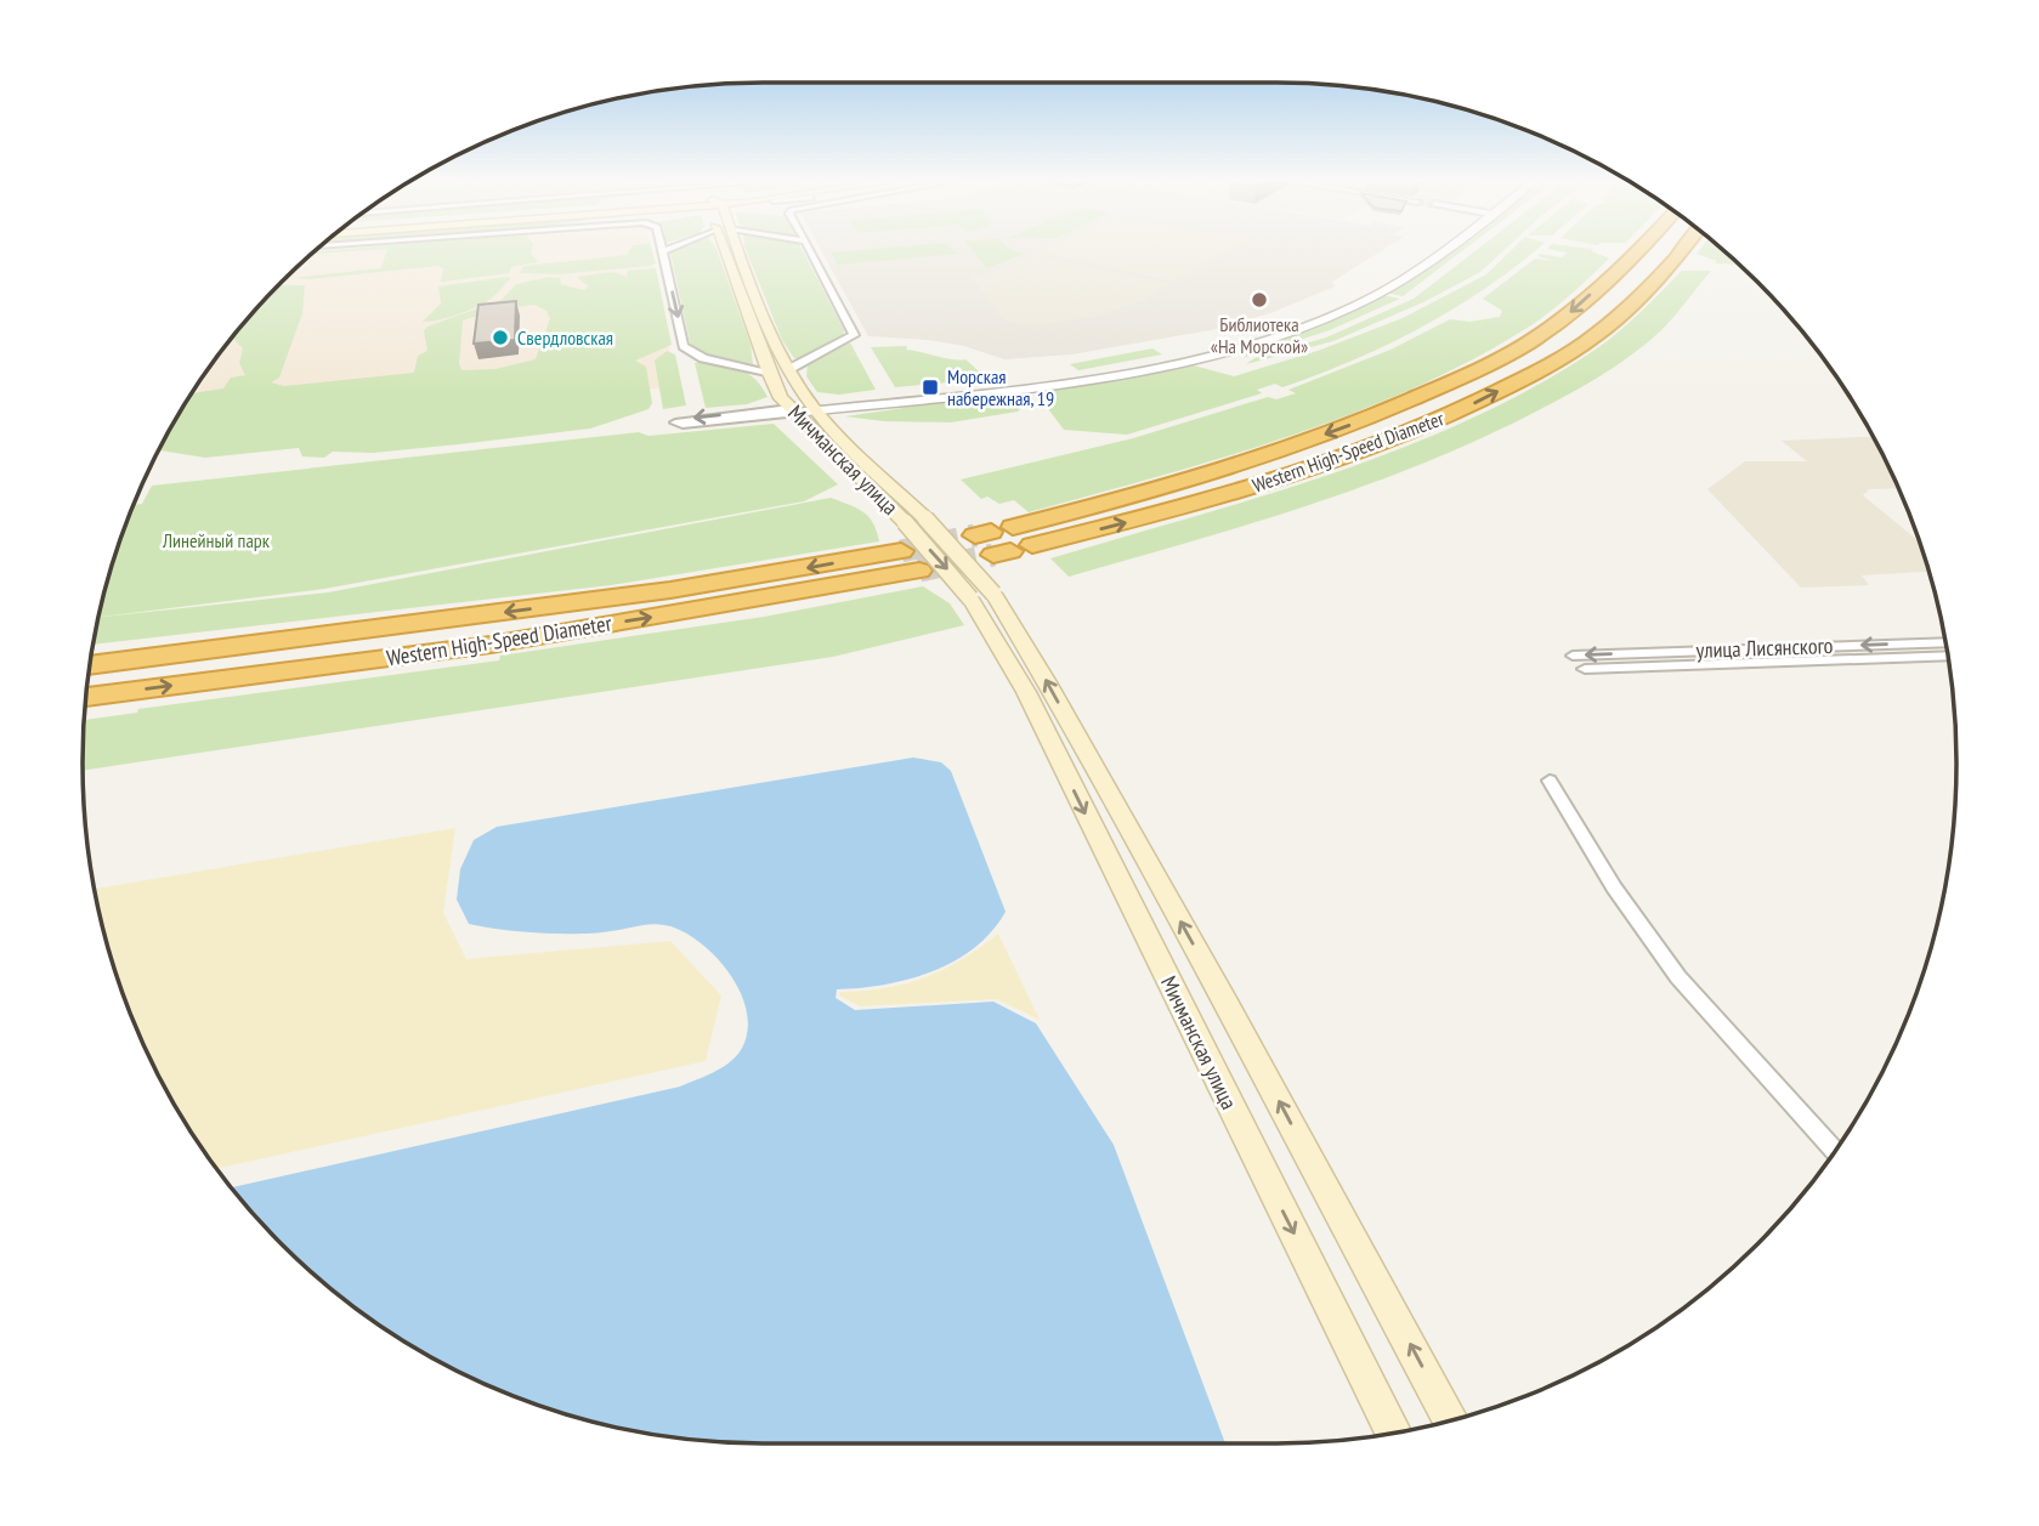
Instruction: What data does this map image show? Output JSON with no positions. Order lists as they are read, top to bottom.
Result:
{
  "streets": {
    "highway": ["Western High-Speed Diameter"],
    "main road": ["Мичманская улица"],
    "street": ["улица Лисянского"]
  },
  "parks": ["Линейный парк"],
  "places": {
    "other": ["Библиотека «На Морской»", "Свердловская"],
    "transit": ["Морская набережная, 19"]
  }
}
